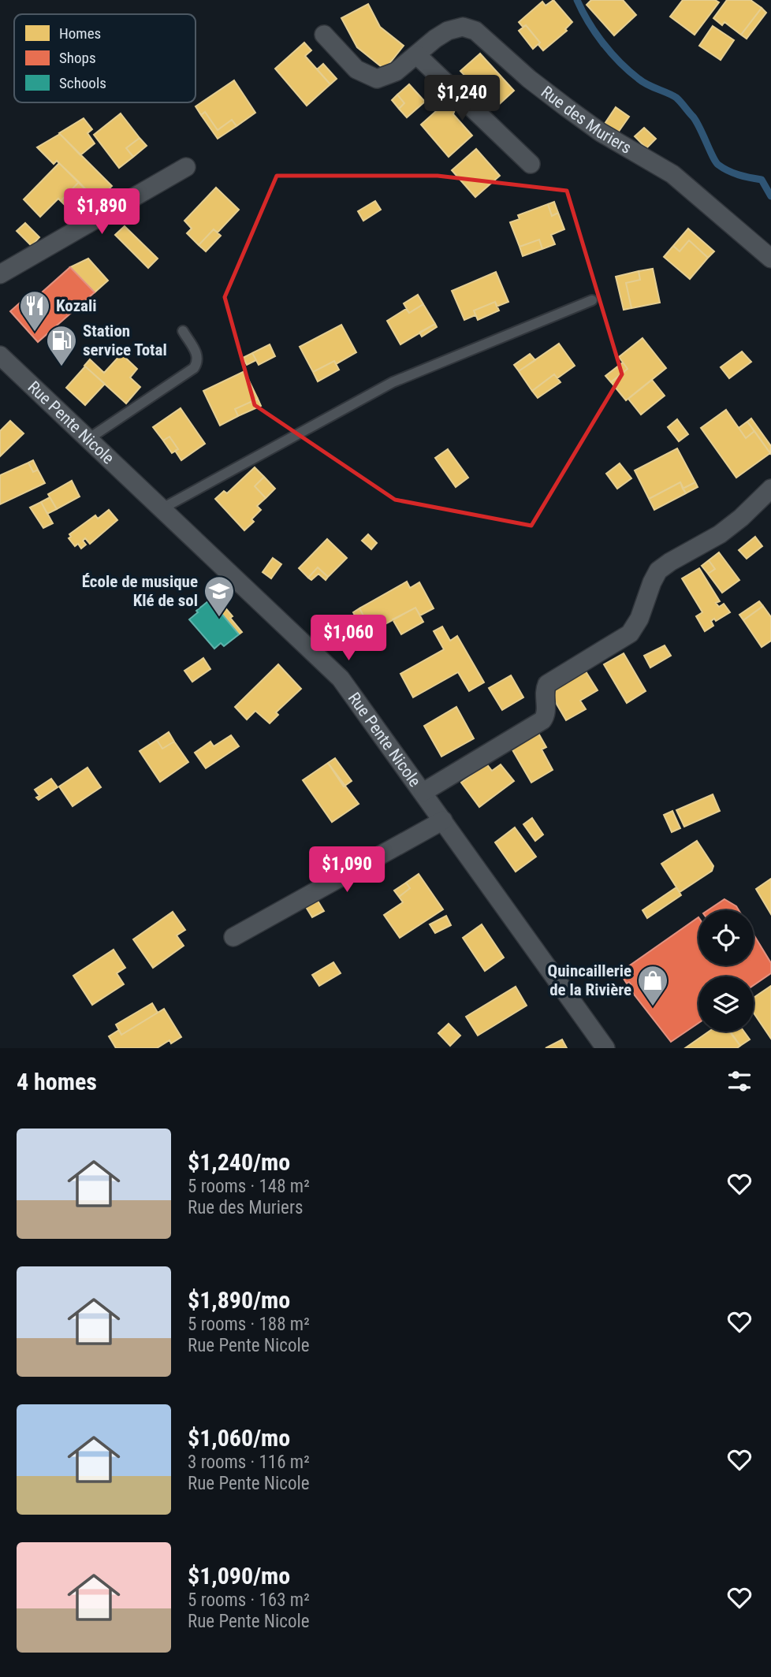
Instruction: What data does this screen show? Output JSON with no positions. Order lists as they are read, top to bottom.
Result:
{
  "streets": {
    "street": ["Rue des Muriers", "Rue Pente Nicole"]
  },
  "places": {
    "restaurant": ["Kozali"],
    "fuel station": ["Station service Total"],
    "school or university": ["École de musique Klé de sol"],
    "shop": ["Quincaillerie de la Rivière"]
  },
  "legend": ["Homes", "Shops", "Schools"],
  "page": {
    "price": [
      "$1,240",
      "$1,890",
      "$1,060",
      "$1,090"
    ],
    "heading": "4 homes",
    "list": [
      {
        "name": "$1,240/mo",
        "note": "5 rooms · 148 m² · Rue des Muriers"
      },
      {
        "name": "$1,890/mo",
        "note": "5 rooms · 188 m² · Rue Pente Nicole"
      },
      {
        "name": "$1,060/mo",
        "note": "3 rooms · 116 m² · Rue Pente Nicole"
      },
      {
        "name": "$1,090/mo",
        "note": "5 rooms · 163 m² · Rue Pente Nicole"
      }
    ]
  }
}
